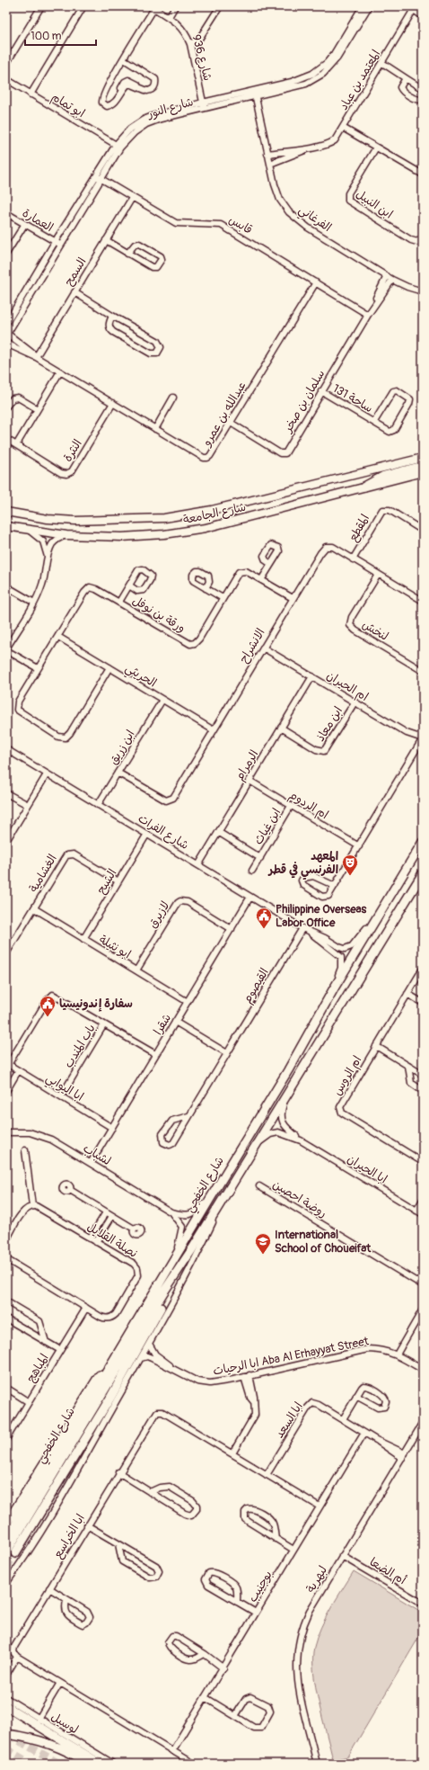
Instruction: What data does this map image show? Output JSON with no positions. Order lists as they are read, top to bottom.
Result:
{
  "streets": {
    "highway": ["شارع الخفجي"],
    "main road": ["شارع الجامعة"],
    "street": [
      "شارع 936",
      "المعتمد بن عباد",
      "ابو تمام",
      "شارع النور",
      "ابن النبيل",
      "الفرغاني",
      "العمارة",
      "قابس",
      "السمح",
      "ساحة 131",
      "سلمان بن صخر",
      "عبدالله بن عمرو",
      "النثرة",
      "المقطع",
      "ورقة بن نوفل",
      "لنخش",
      "الانشراح",
      "الحريثي",
      "ام الحيران",
      "ابن معاذ",
      "ابن زريق",
      "الرمرام",
      "ام الردوم",
      "ابن غياث",
      "شارع الفرات",
      "الغشامية",
      "الشيح",
      "لازيرق",
      "ابو نثيلة",
      "القيصوم",
      "شقرا",
      "باب المندب",
      "ام الروس",
      "ابا اليوابي",
      "لشباب",
      "ابا الحيران",
      "روضة احصين",
      "نصلة القلايل",
      "ابا الرحيات Aba Al Erhayyat Street",
      "المباهج",
      "ابا السعد",
      "ابا الخراسع",
      "أم الضعا",
      "لبهرية",
      "بوجنيب",
      "لوسيل"
    ]
  },
  "crossings": [
    ["شارع 936", "شارع النور"],
    ["المعتمد بن عباد", "الفرغاني"],
    ["ابو تمام", "شارع النور"],
    ["شارع النور", "الفرغاني"],
    ["شارع النور", "العمارة"],
    ["شارع النور", "قابس"],
    ["شارع النور", "عبدالله بن عمرو"],
    ["الفرغاني", "سلمان بن صخر"],
    ["قابس", "السمح"],
    ["قابس", "سلمان بن صخر"],
    ["قابس", "عبدالله بن عمرو"],
    ["السمح", "عبدالله بن عمرو"],
    ["ساحة 131", "سلمان بن صخر"],
    ["سلمان بن صخر", "عبدالله بن عمرو"],
    ["عبدالله بن عمرو", "النثرة"],
    ["المقطع", "الانشراح"],
    ["ورقة بن نوفل", "الانشراح"],
    ["ورقة بن نوفل", "الحريثي"],
    ["لنخش", "الانشراح"],
    ["الانشراح", "الحريثي"],
    ["الانشراح", "ام الحيران"],
    ["الانشراح", "ابن زريق"],
    ["الحريثي", "ابن زريق"],
    ["ام الحيران", "ابن معاذ"],
    ["ام الحيران", "الرمرام"],
    ["ابن معاذ", "الرمرام"],
    ["ابن زريق", "شارع الفرات"],
    ["الرمرام", "ام الردوم"],
    ["الرمرام", "ابن غياث"],
    ["الرمرام", "شارع الفرات"],
    ["ام الردوم", "ابن غياث"],
    ["شارع الفرات", "الشيح"],
    ["شارع الفرات", "القيصوم"],
    ["شارع الفرات", "شقرا"],
    ["شارع الفرات", "شارع الخفجي"],
    ["الغشامية", "الشيح"],
    ["الغشامية", "ابو نثيلة"],
    ["الشيح", "ابو نثيلة"],
    ["لازيرق", "ابو نثيلة"],
    ["لازيرق", "شقرا"],
    ["ابو نثيلة", "شقرا"],
    ["شقرا", "ابا اليوابي"],
    ["شقرا", "لشباب"],
    ["باب المندب", "ابا اليوابي"],
    ["لشباب", "شارع الخفجي"],
    ["ابا الحيران", "شارع الخفجي"],
    ["نصلة القلايل", "المباهج"],
    ["ابا السعد", "ابا الخراسع"],
    ["ابا السعد", "لبهرية"],
    ["ابا السعد", "بوجنيب"],
    ["ابا الخراسع", "بوجنيب"],
    ["أم الضعا", "لبهرية"]
  ],
  "places": {
    "theatre": ["المعهد الفرنسي في قطر"],
    "public building": ["Philippine Overseas Labor Office", "سفارة إندونيسيا"],
    "school or university": ["International School of Choueifat"]
  },
  "scale_bar": "100 m"
}
